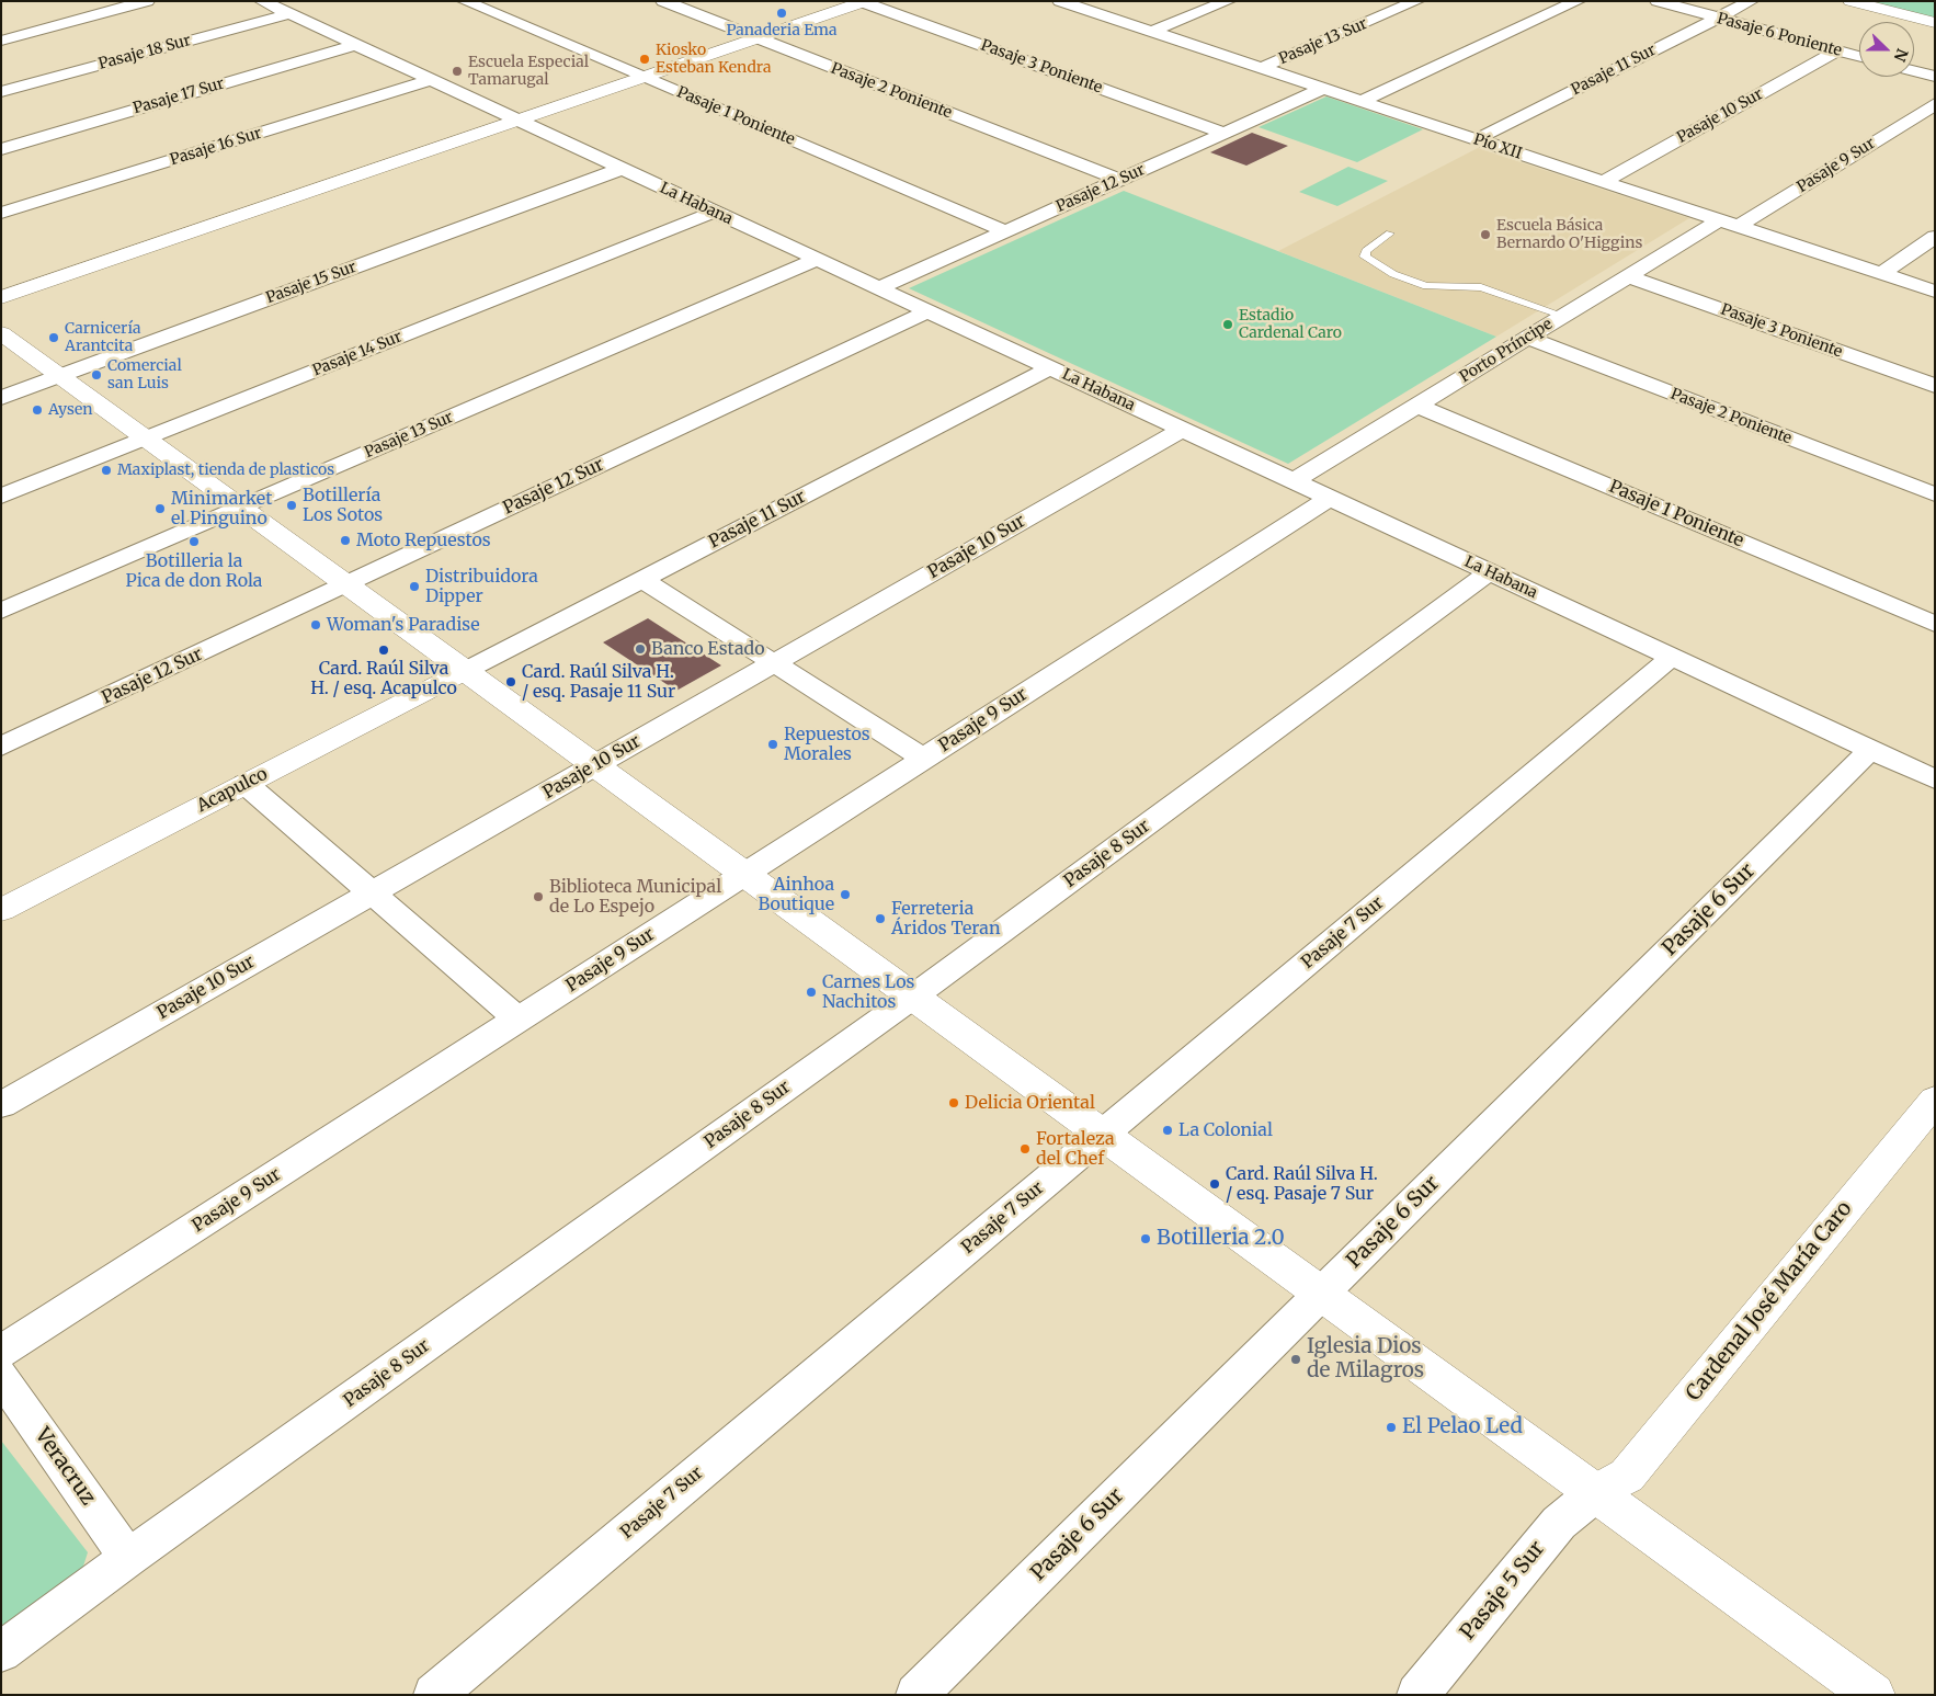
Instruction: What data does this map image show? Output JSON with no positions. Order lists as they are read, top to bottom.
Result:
{
  "streets": {
    "main road": ["Acapulco", "Cardenal José María Caro"],
    "street": [
      "Pasaje 6 Poniente",
      "Pasaje 13 Sur",
      "Pasaje 18 Sur",
      "Pasaje 3 Poniente",
      "Pasaje 11 Sur",
      "Pasaje 2 Poniente",
      "Pasaje 17 Sur",
      "Pasaje 1 Poniente",
      "Pasaje 10 Sur",
      "Pasaje 16 Sur",
      "Pío XII",
      "Pasaje 9 Sur",
      "Pasaje 12 Sur",
      "La Habana",
      "Pasaje 15 Sur",
      "Porto Príncipe",
      "Pasaje 14 Sur",
      "Pasaje 8 Sur",
      "Pasaje 6 Sur",
      "Pasaje 7 Sur",
      "Veracruz",
      "Pasaje 5 Sur"
    ]
  },
  "crossings": [
    ["Pasaje 6 Poniente", "Pasaje 11 Sur"],
    ["Pasaje 6 Poniente", "Pasaje 10 Sur"],
    ["Pasaje 13 Sur", "Pío XII"],
    ["Pasaje 13 Sur", "La Habana"],
    ["Pasaje 18 Sur", "La Habana"],
    ["Pasaje 3 Poniente", "Pasaje 12 Sur"],
    ["Pasaje 3 Poniente", "Porto Príncipe"],
    ["Pasaje 11 Sur", "Pío XII"],
    ["Pasaje 11 Sur", "La Habana"],
    ["Pasaje 11 Sur", "Acapulco"],
    ["Pasaje 2 Poniente", "Pasaje 12 Sur"],
    ["Pasaje 2 Poniente", "Porto Príncipe"],
    ["Pasaje 17 Sur", "La Habana"],
    ["Pasaje 1 Poniente", "Pasaje 12 Sur"],
    ["Pasaje 1 Poniente", "Porto Príncipe"],
    ["Pasaje 10 Sur", "Pío XII"],
    ["Pasaje 10 Sur", "La Habana"],
    ["Pasaje 16 Sur", "La Habana"],
    ["Pío XII", "Pasaje 9 Sur"],
    ["Pío XII", "Pasaje 12 Sur"],
    ["Pío XII", "Porto Príncipe"],
    ["Pasaje 9 Sur", "La Habana"],
    ["Pasaje 9 Sur", "Porto Príncipe"],
    ["Pasaje 12 Sur", "La Habana"],
    ["La Habana", "Pasaje 15 Sur"],
    ["La Habana", "Porto Príncipe"],
    ["La Habana", "Pasaje 14 Sur"],
    ["La Habana", "Pasaje 8 Sur"],
    ["La Habana", "Pasaje 6 Sur"],
    ["La Habana", "Pasaje 7 Sur"],
    ["Pasaje 8 Sur", "Veracruz"],
    ["Cardenal José María Caro", "Pasaje 5 Sur"]
  ],
  "places": [
    "Panaderia Ema",
    "Kiosko Esteban Kendra",
    "Escuela Especial Tamarugal",
    "Escuela Básica Bernardo O'Higgins",
    "Estadio Cardenal Caro",
    "Carnicería Arantcita",
    "Comercial san Luis",
    "Aysen",
    "Maxiplast, tienda de plasticos",
    "Botillería Los Sotos",
    "Minimarket el Pinguino",
    "Moto Repuestos",
    "Botilleria la Pica de don Rola",
    "Distribuidora Dipper",
    "Woman's Paradise",
    "Banco Estado",
    "Card. Raúl Silva H. / esq. Acapulco",
    "Card. Raúl Silva H. / esq. Pasaje 11 Sur",
    "Repuestos Morales",
    "Ainhoa Boutique",
    "Biblioteca Municipal de Lo Espejo",
    "Ferreteria Áridos Teran",
    "Carnes Los Nachitos",
    "Delicia Oriental",
    "La Colonial",
    "Fortaleza del Chef",
    "Card. Raúl Silva H. / esq. Pasaje 7 Sur",
    "Botilleria 2.0",
    "Iglesia Dios de Milagros",
    "El Pelao Led"
  ],
  "north": "right"
}
